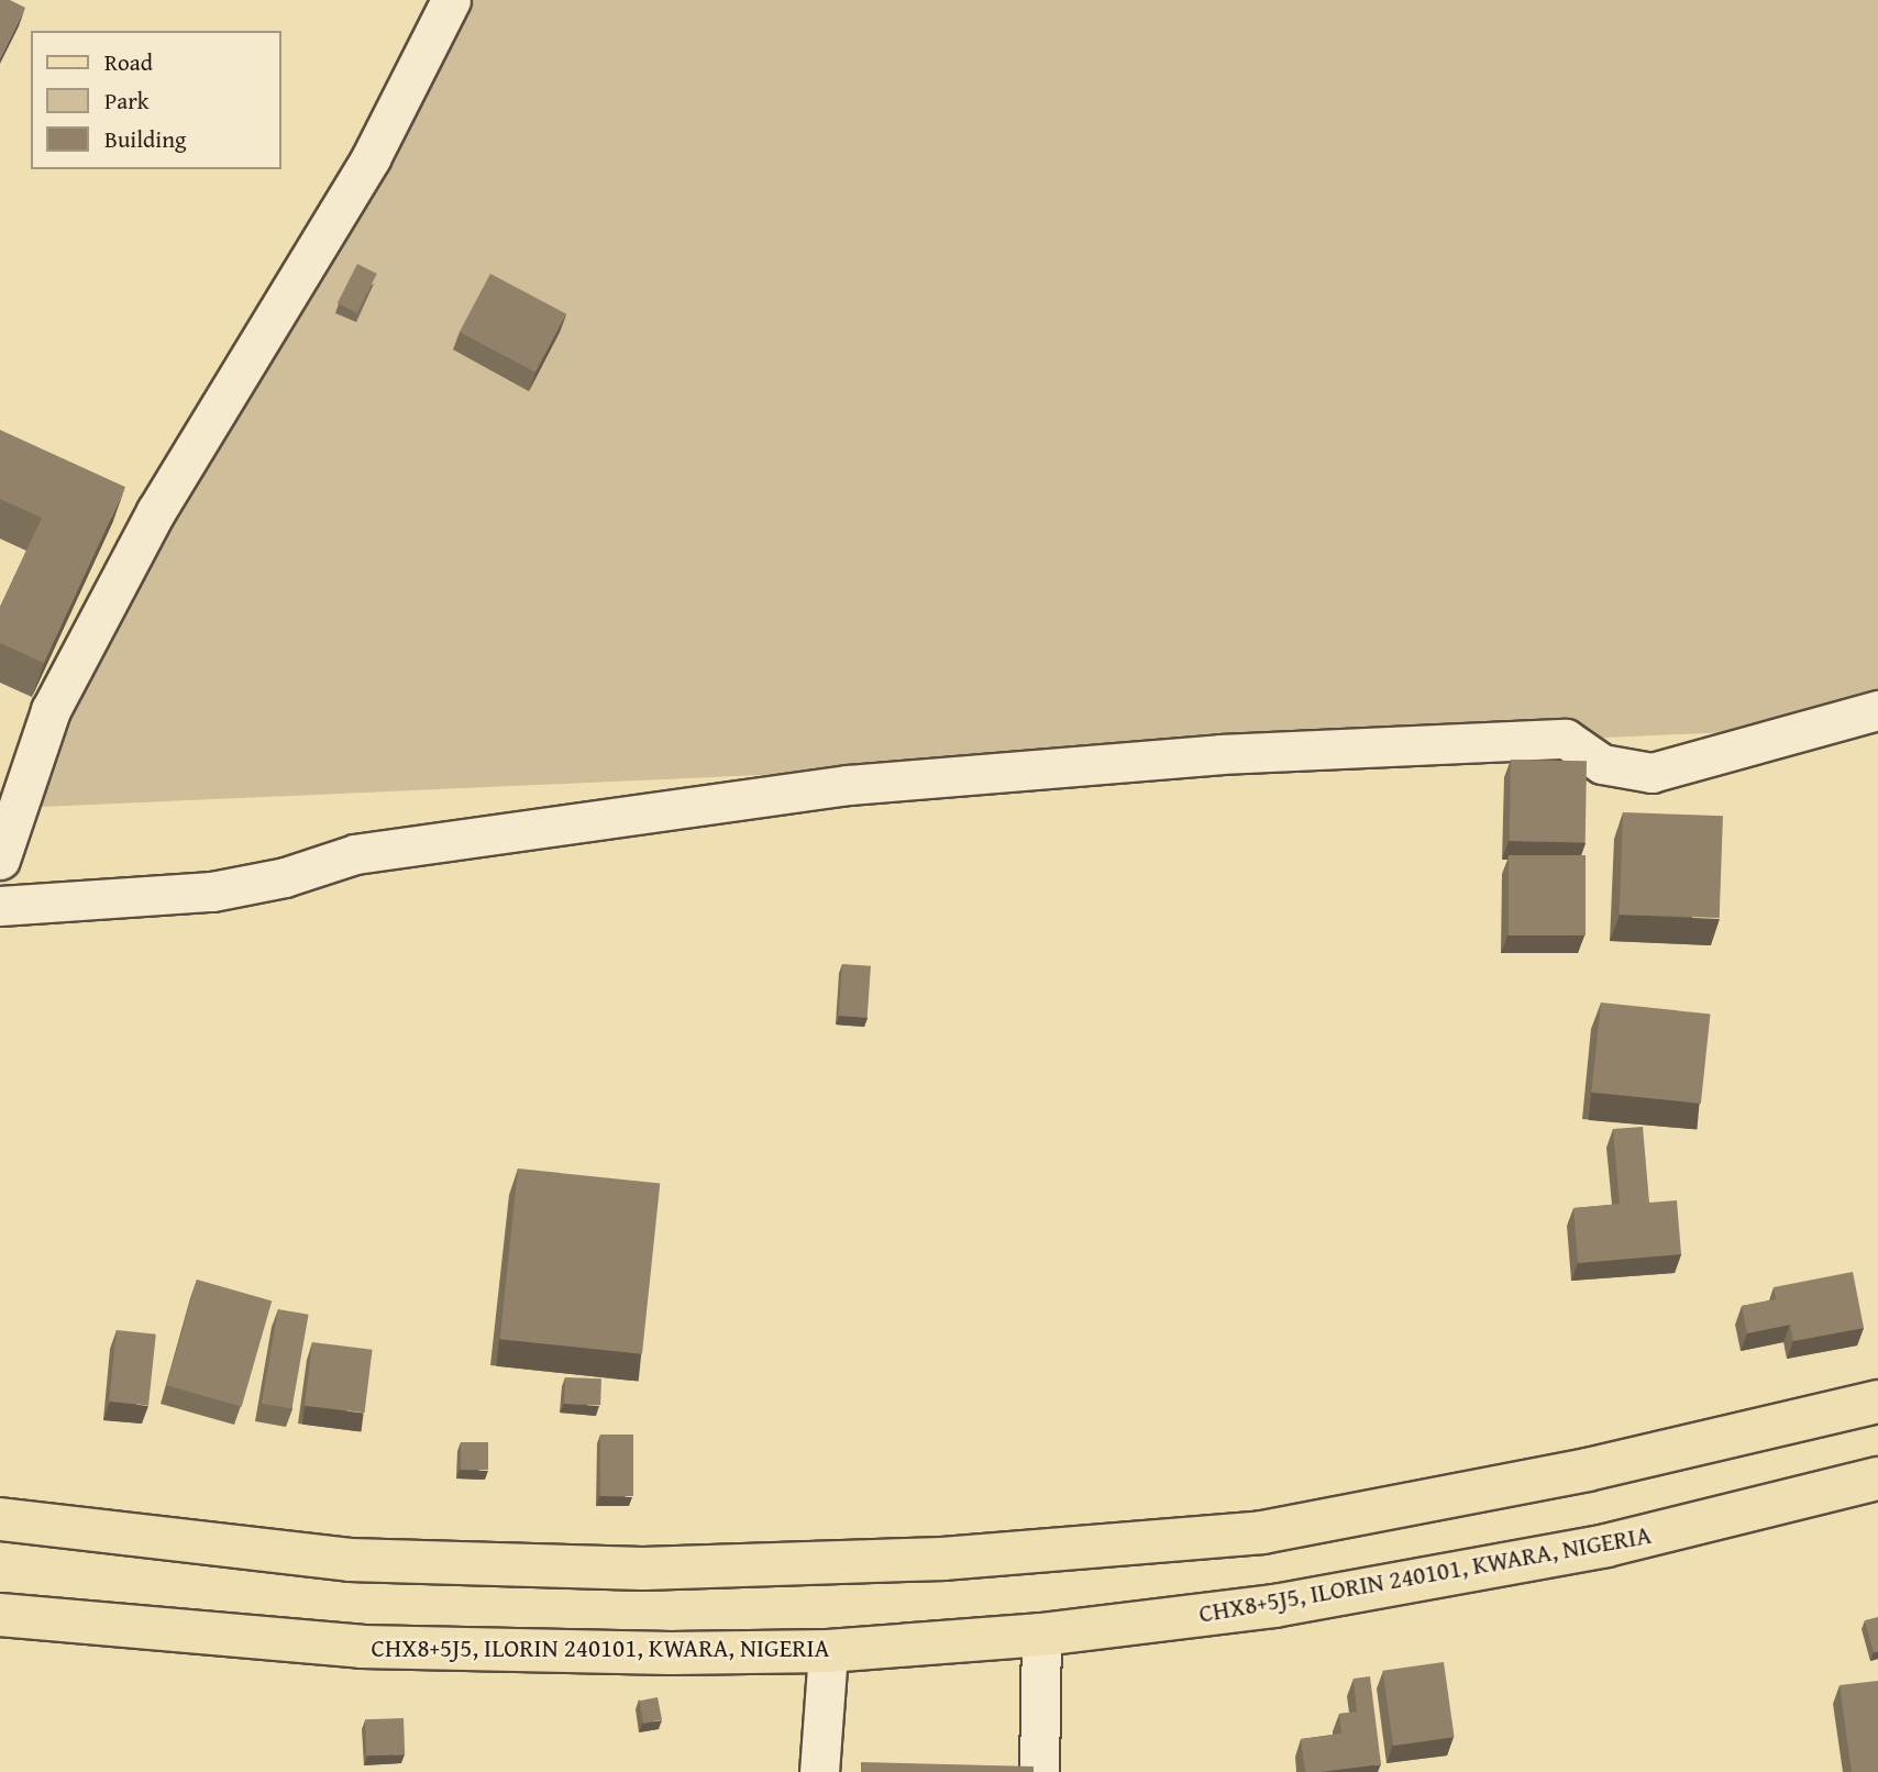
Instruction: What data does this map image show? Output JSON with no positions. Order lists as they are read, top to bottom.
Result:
{
  "streets": {
    "main road": ["CHX8+5J5, ILORIN 240101, KWARA, NIGERIA"]
  },
  "legend": ["Road", "Park", "Building"]
}
